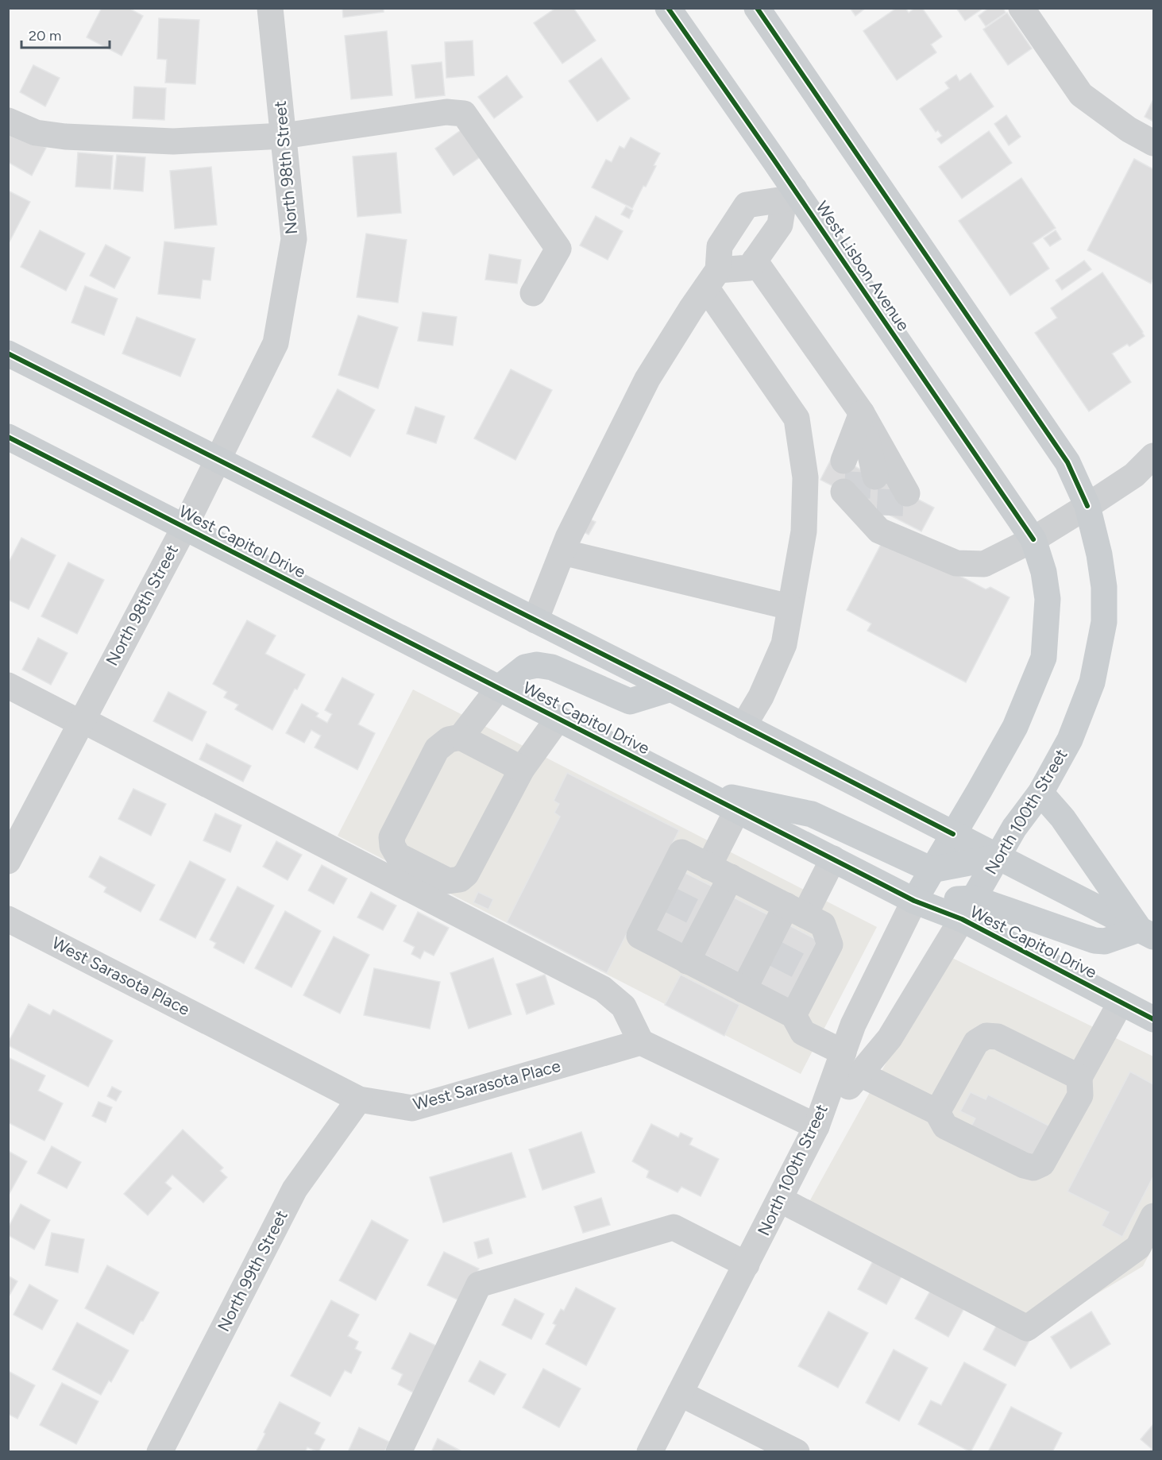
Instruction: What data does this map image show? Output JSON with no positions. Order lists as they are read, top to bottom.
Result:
{
  "streets": {
    "main road": ["West Lisbon Avenue", "West Capitol Drive", "North 100th Street"],
    "street": ["North 98th Street", "West Sarasota Place", "North 99th Street"]
  },
  "crossings": [
    ["North 98th Street", "West Capitol Drive"],
    ["West Lisbon Avenue", "North 100th Street"],
    ["West Capitol Drive", "North 100th Street"],
    ["West Sarasota Place", "North 99th Street"]
  ],
  "scale_bar": "20 m"
}
